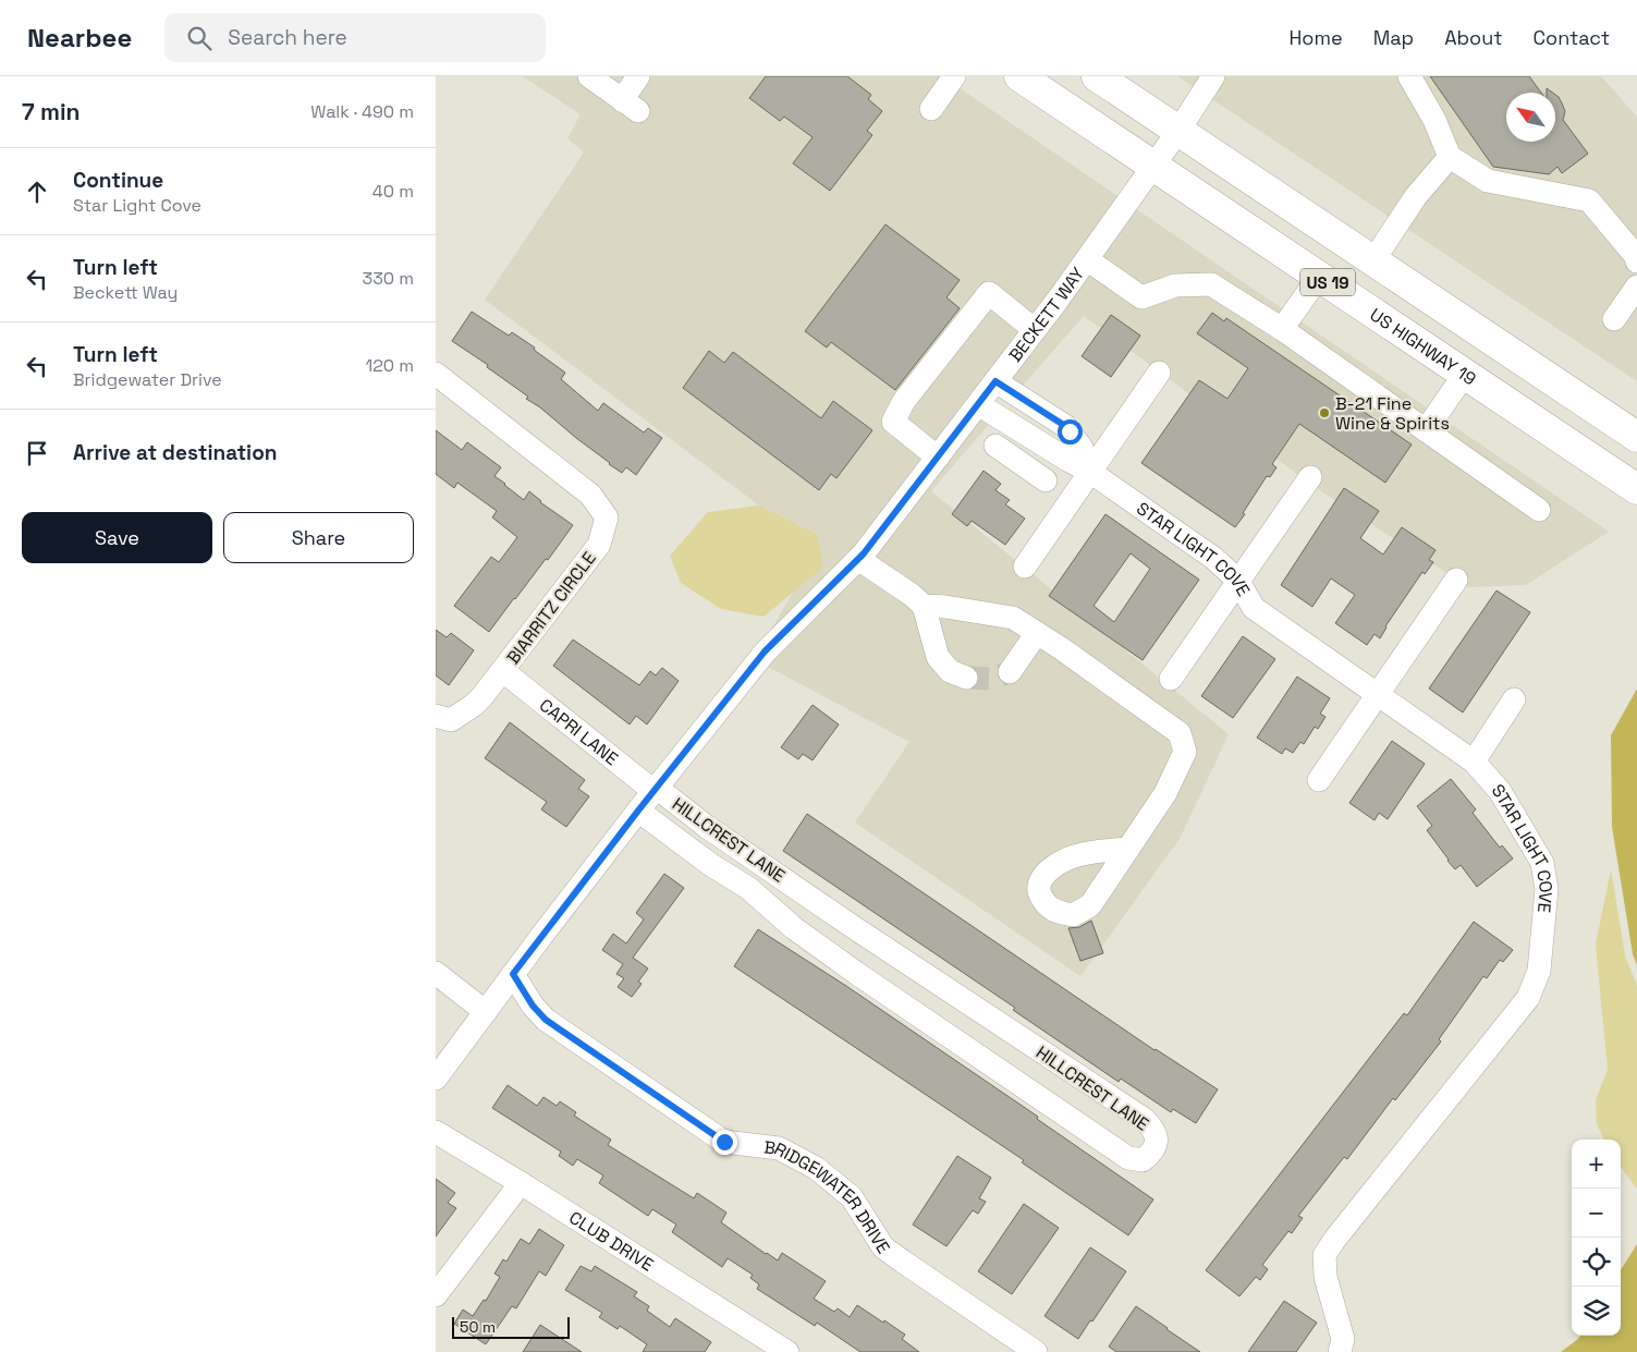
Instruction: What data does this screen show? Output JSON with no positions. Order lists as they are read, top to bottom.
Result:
{
  "streets": {
    "highway": ["US 19", "US HIGHWAY 19"],
    "street": [
      "BECKETT WAY",
      "STAR LIGHT COVE",
      "BIARRITZ CIRCLE",
      "CAPRI LANE",
      "HILLCREST LANE",
      "BRIDGEWATER DRIVE",
      "CLUB DRIVE"
    ]
  },
  "crossings": [
    ["US 19", "BECKETT WAY"],
    ["BECKETT WAY", "US HIGHWAY 19"],
    ["BECKETT WAY", "STAR LIGHT COVE"],
    ["BECKETT WAY", "CAPRI LANE"],
    ["BECKETT WAY", "HILLCREST LANE"],
    ["BECKETT WAY", "BRIDGEWATER DRIVE"],
    ["BIARRITZ CIRCLE", "CAPRI LANE"],
    ["CAPRI LANE", "HILLCREST LANE"]
  ],
  "places": ["B-21 Fine Wine & Spirits"],
  "scale_bar": "50 m",
  "north": "top left",
  "page": {
    "header": "Nearbee",
    "search": "Search here",
    "nav": [
      "Home",
      "Map",
      "About",
      "Contact"
    ],
    "heading": ["7 min", "Walk · 490 m"],
    "list": [
      ["Continue", "Star Light Cove", "40 m"],
      ["Turn left", "Beckett Way", "330 m"],
      ["Turn left", "Bridgewater Drive", "120 m"],
      "Arrive at destination"
    ],
    "buttons": ["Save", "Share"],
    "map_buttons": ["+", "−"],
    "scale": "50 m"
  }
}
